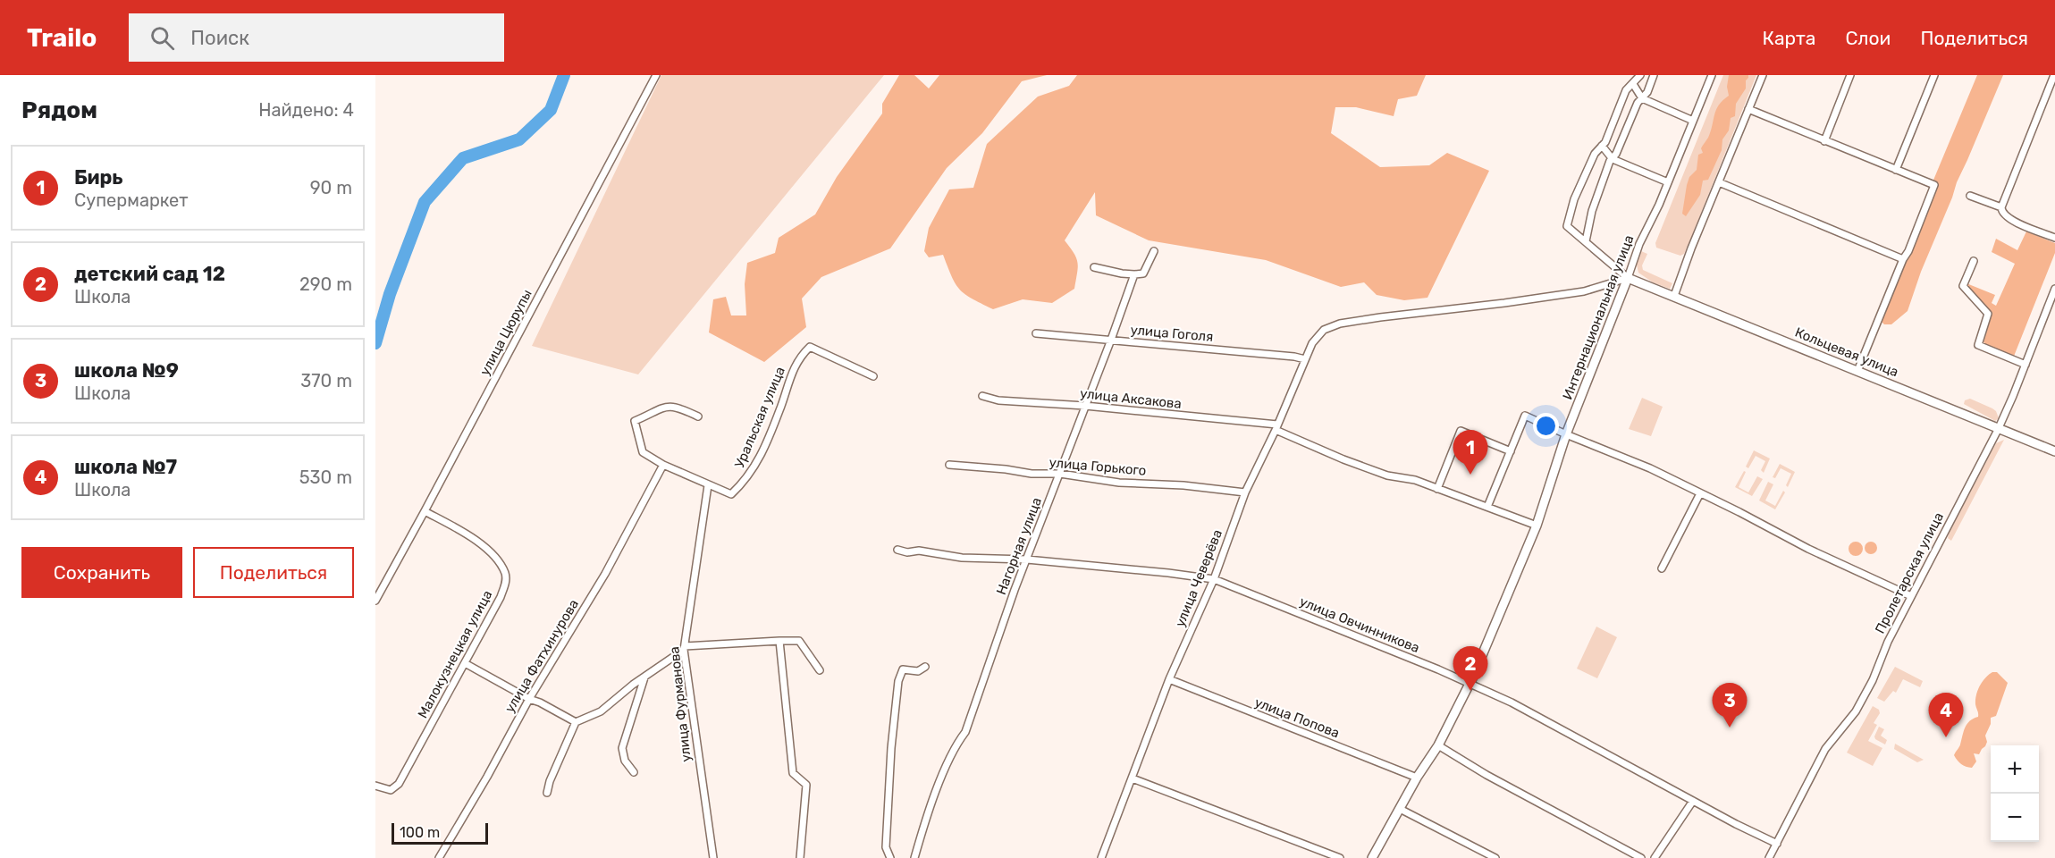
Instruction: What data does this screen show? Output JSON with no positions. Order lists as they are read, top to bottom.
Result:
{
  "streets": {
    "main road": ["Интернациональная улица", "Кольцевая улица"],
    "street": [
      "улица Цюрупы",
      "улица Гоголя",
      "улица Аксакова",
      "Уральская улица",
      "улица Горького",
      "Нагорная улица",
      "Пролетарская улица",
      "улица Чеверёва",
      "улица Овчинникова",
      "Малокузнецкая улица",
      "улица Фатхинурова",
      "улица Фурманова",
      "улица Попова"
    ]
  },
  "crossings": [
    ["Интернациональная улица", "Кольцевая улица"],
    ["Интернациональная улица", "улица Аксакова"],
    ["Интернациональная улица", "улица Чеверёва"],
    ["Интернациональная улица", "улица Овчинникова"],
    ["Интернациональная улица", "улица Попова"],
    ["улица Цюрупы", "Малокузнецкая улица"],
    ["улица Гоголя", "Нагорная улица"],
    ["улица Гоголя", "улица Чеверёва"],
    ["Кольцевая улица", "Пролетарская улица"],
    ["Кольцевая улица", "улица Чеверёва"],
    ["улица Аксакова", "Нагорная улица"],
    ["улица Аксакова", "улица Чеверёва"],
    ["Уральская улица", "улица Фатхинурова"],
    ["Уральская улица", "улица Фурманова"],
    ["улица Горького", "Нагорная улица"],
    ["улица Горького", "улица Чеверёва"],
    ["Нагорная улица", "улица Овчинникова"],
    ["Пролетарская улица", "улица Овчинникова"],
    ["улица Чеверёва", "улица Овчинникова"],
    ["улица Чеверёва", "улица Попова"]
  ],
  "scale_bar": "100 m",
  "page": {
    "header": "Trailo",
    "search": "Поиск",
    "nav": ["Карта", "Слои", "Поделиться"],
    "heading": ["Рядом", "Найдено: 4"],
    "list": [
      {
        "mark": "1",
        "name": "Бирь",
        "note": "Супермаркет",
        "value": "90 m"
      },
      {
        "mark": "2",
        "name": "детский сад 12",
        "note": "Школа",
        "value": "290 m"
      },
      {
        "mark": "3",
        "name": "школа №9",
        "note": "Школа",
        "value": "370 m"
      },
      {
        "mark": "4",
        "name": "школа №7",
        "note": "Школа",
        "value": "530 m"
      }
    ],
    "pins": [
      "1",
      "2",
      "3",
      "4"
    ],
    "buttons": ["Сохранить", "Поделиться"],
    "map_buttons": ["+", "−"],
    "scale": "100 m"
  }
}
